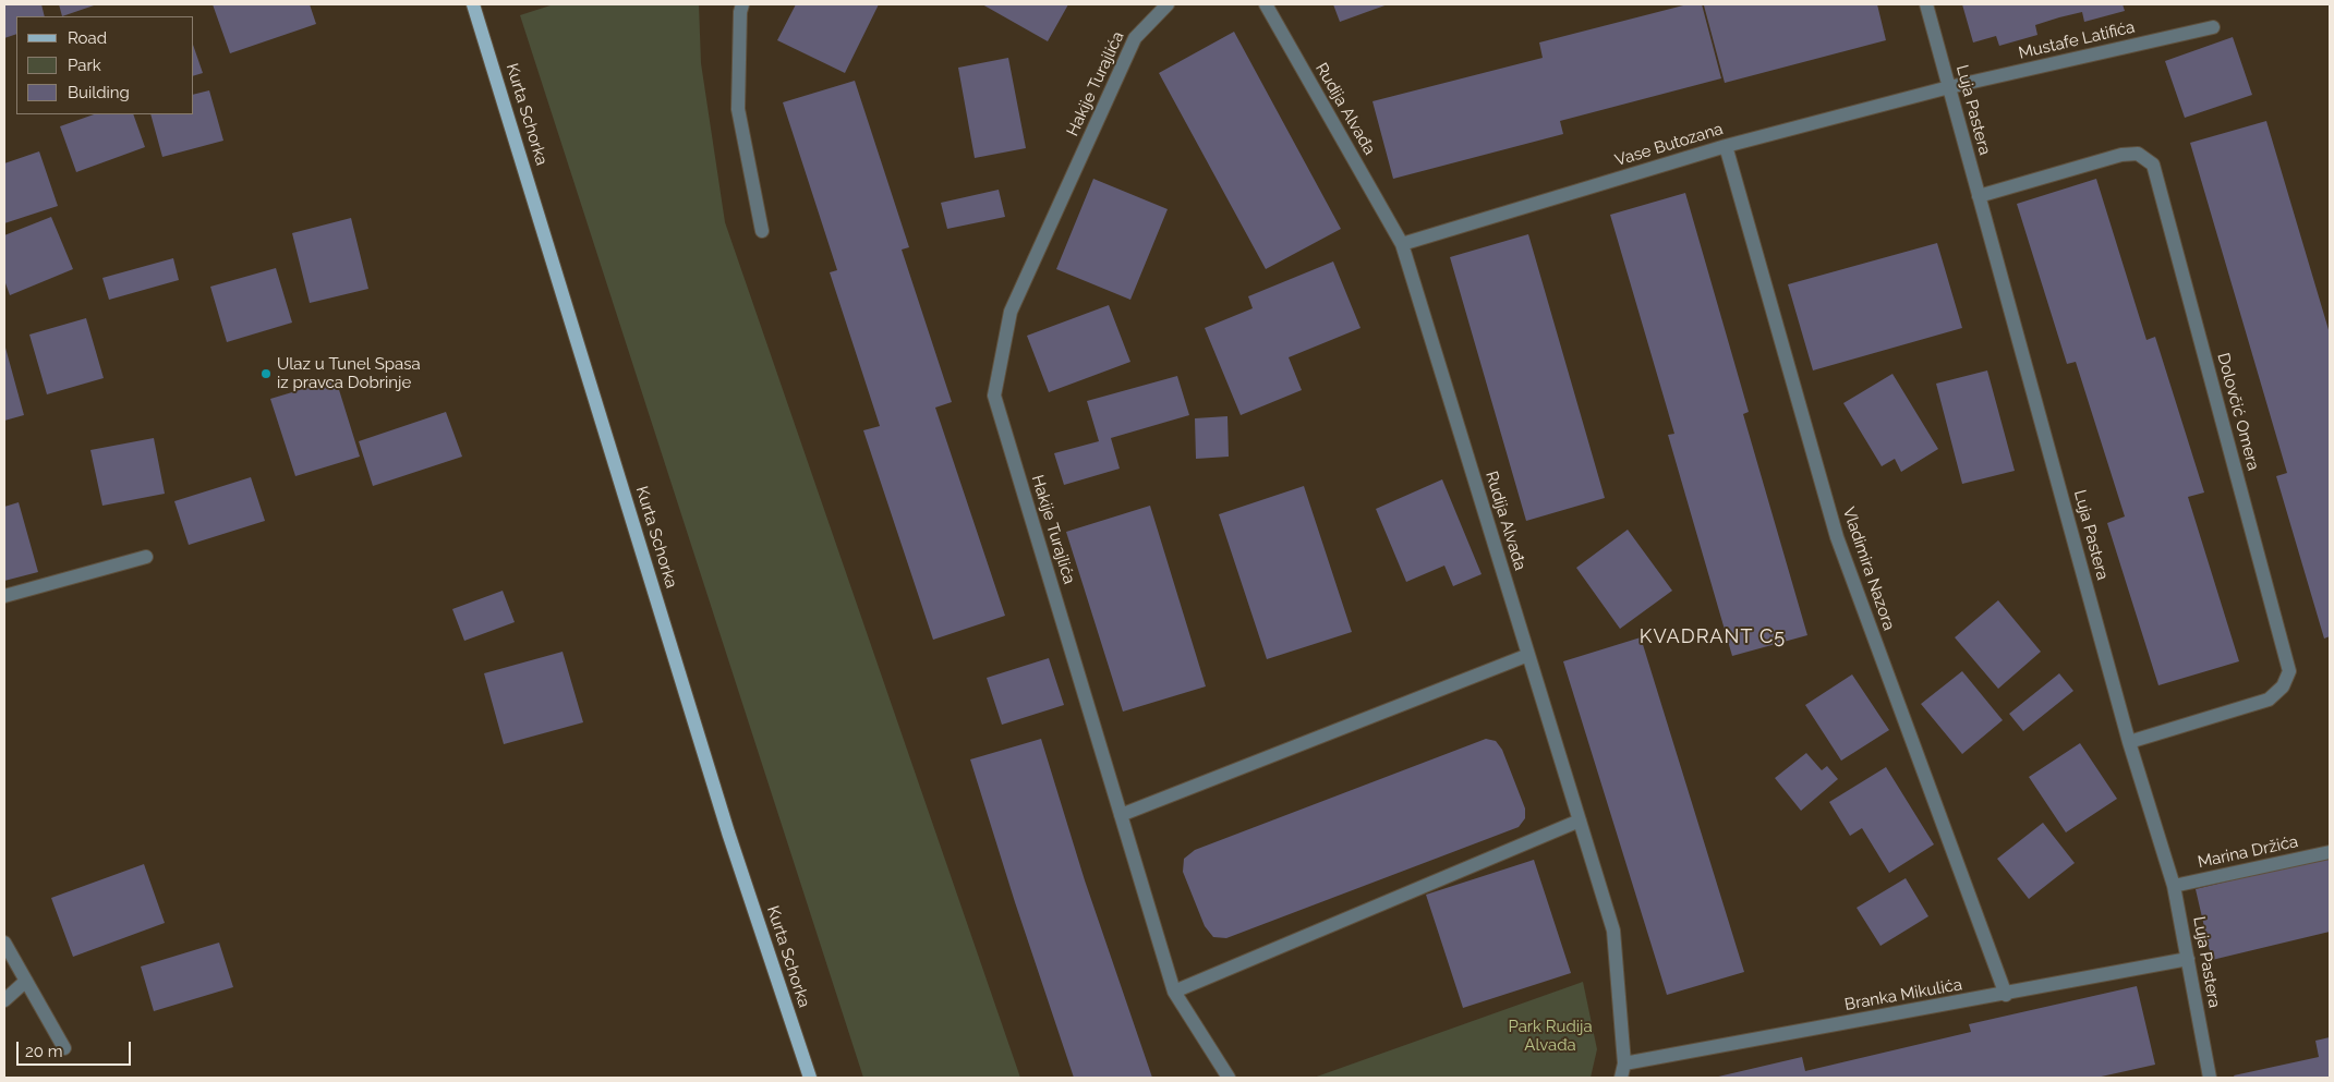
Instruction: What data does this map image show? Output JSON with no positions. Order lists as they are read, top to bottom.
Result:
{
  "streets": {
    "main road": ["Kurta Schorka"],
    "street": [
      "Mustafe Latifića",
      "Hakije Turajlića",
      "Rudija Alvađa",
      "Luja Pastera",
      "Vase Butozana",
      "Dolovčić Omera",
      "Vladimira Nazora",
      "Marina Držića",
      "Branka Mikulića"
    ]
  },
  "crossings": [
    ["Mustafe Latifića", "Luja Pastera"],
    ["Mustafe Latifića", "Vase Butozana"],
    ["Rudija Alvađa", "Vase Butozana"],
    ["Rudija Alvađa", "Branka Mikulića"],
    ["Luja Pastera", "Vase Butozana"],
    ["Luja Pastera", "Dolovčić Omera"],
    ["Luja Pastera", "Marina Držića"],
    ["Luja Pastera", "Branka Mikulića"],
    ["Vase Butozana", "Vladimira Nazora"],
    ["Vladimira Nazora", "Branka Mikulića"]
  ],
  "districts": ["KVADRANT C5"],
  "parks": ["Park Rudija Alvađa"],
  "places": ["Ulaz u Tunel Spasa iz pravca Dobrinje"],
  "legend": ["Road", "Park", "Building"],
  "scale_bar": "20 m"
}
